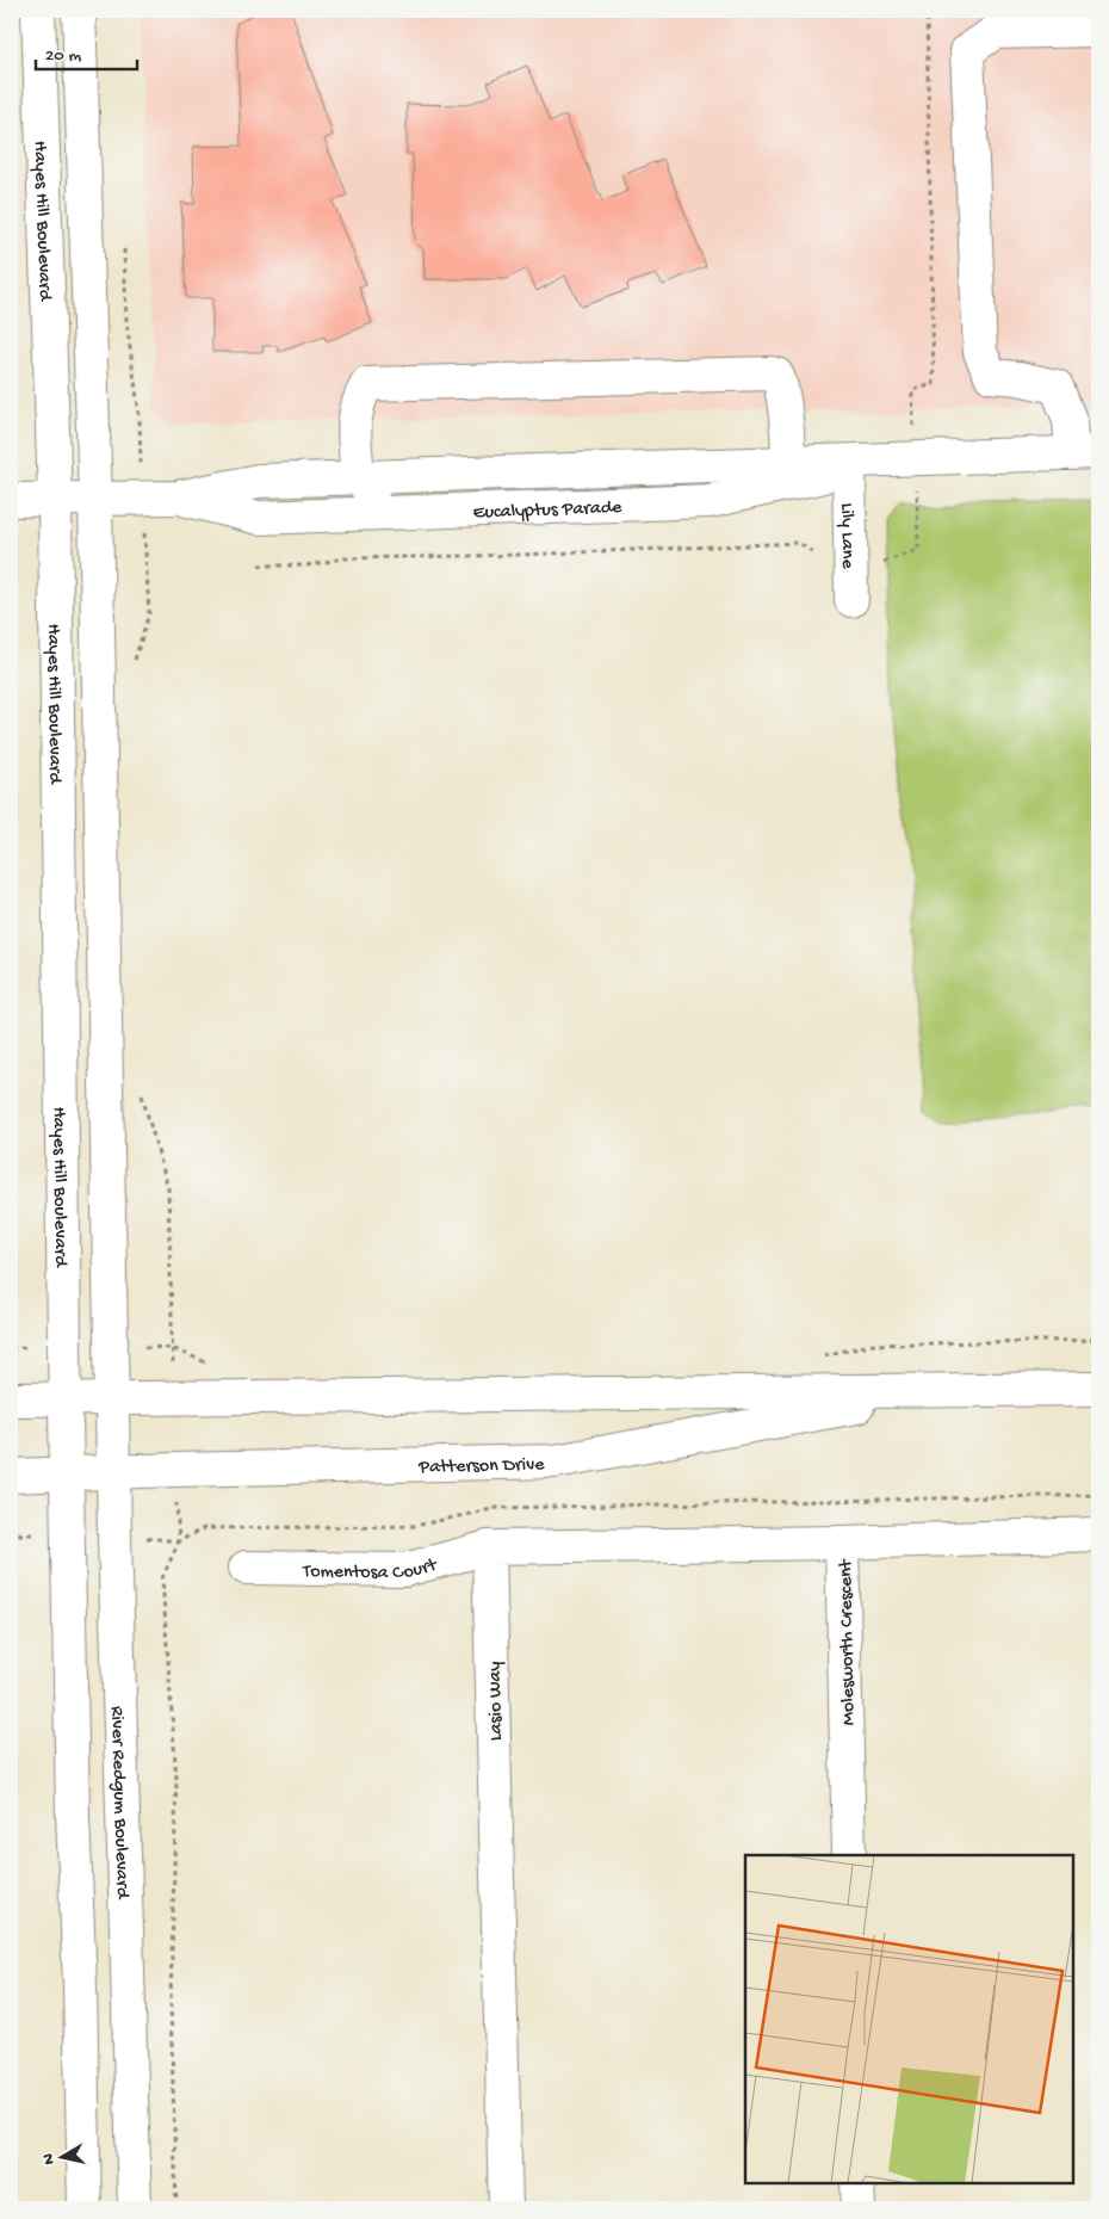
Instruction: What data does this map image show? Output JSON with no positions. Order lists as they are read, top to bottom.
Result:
{
  "streets": {
    "street": [
      "Hayes Hill Boulevard",
      "Eucalyptus Parade",
      "Lily Lane",
      "Patterson Drive",
      "Tomentosa Court",
      "Molesworth Crescent",
      "Lasio Way",
      "River Redgum Boulevard"
    ]
  },
  "crossings": [
    ["Hayes Hill Boulevard", "Eucalyptus Parade"],
    ["Hayes Hill Boulevard", "Patterson Drive"],
    ["Eucalyptus Parade", "Lily Lane"],
    ["Patterson Drive", "River Redgum Boulevard"],
    ["Tomentosa Court", "Lasio Way"]
  ],
  "scale_bar": "20 m",
  "north": "left"
}
